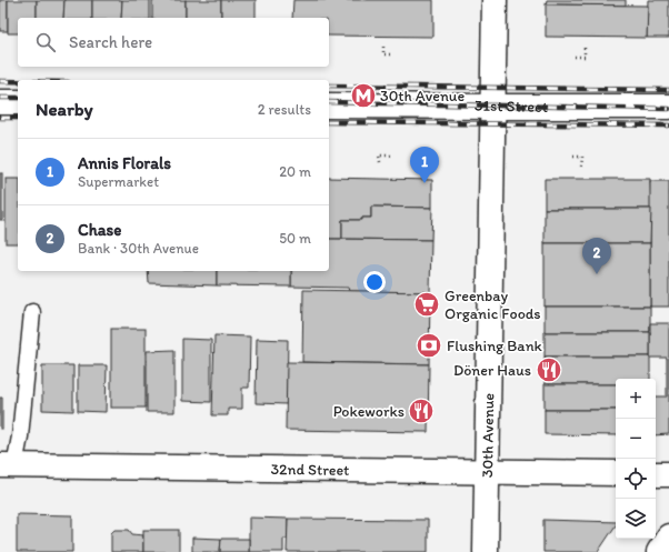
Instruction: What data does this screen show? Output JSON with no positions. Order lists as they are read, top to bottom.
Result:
{
  "streets": {
    "street": ["31st Street", "30th Avenue", "32nd Street"]
  },
  "crossings": [
    ["31st Street", "30th Avenue"],
    ["30th Avenue", "32nd Street"]
  ],
  "places": {
    "metro station": ["30th Avenue"],
    "supermarket": ["Greenbay Organic Foods"],
    "bank": ["Flushing Bank"],
    "restaurant": ["Döner Haus", "Pokeworks"]
  },
  "page": {
    "search": "Search here",
    "heading": ["Nearby", "2 results"],
    "list": [
      {
        "mark": "1",
        "name": "Annis Florals",
        "note": "Supermarket",
        "value": "20 m"
      },
      {
        "mark": "2",
        "name": "Chase",
        "note": "Bank · 30th Avenue",
        "value": "50 m"
      }
    ],
    "pins": ["1", "2"],
    "map_buttons": ["+", "−"]
  }
}
